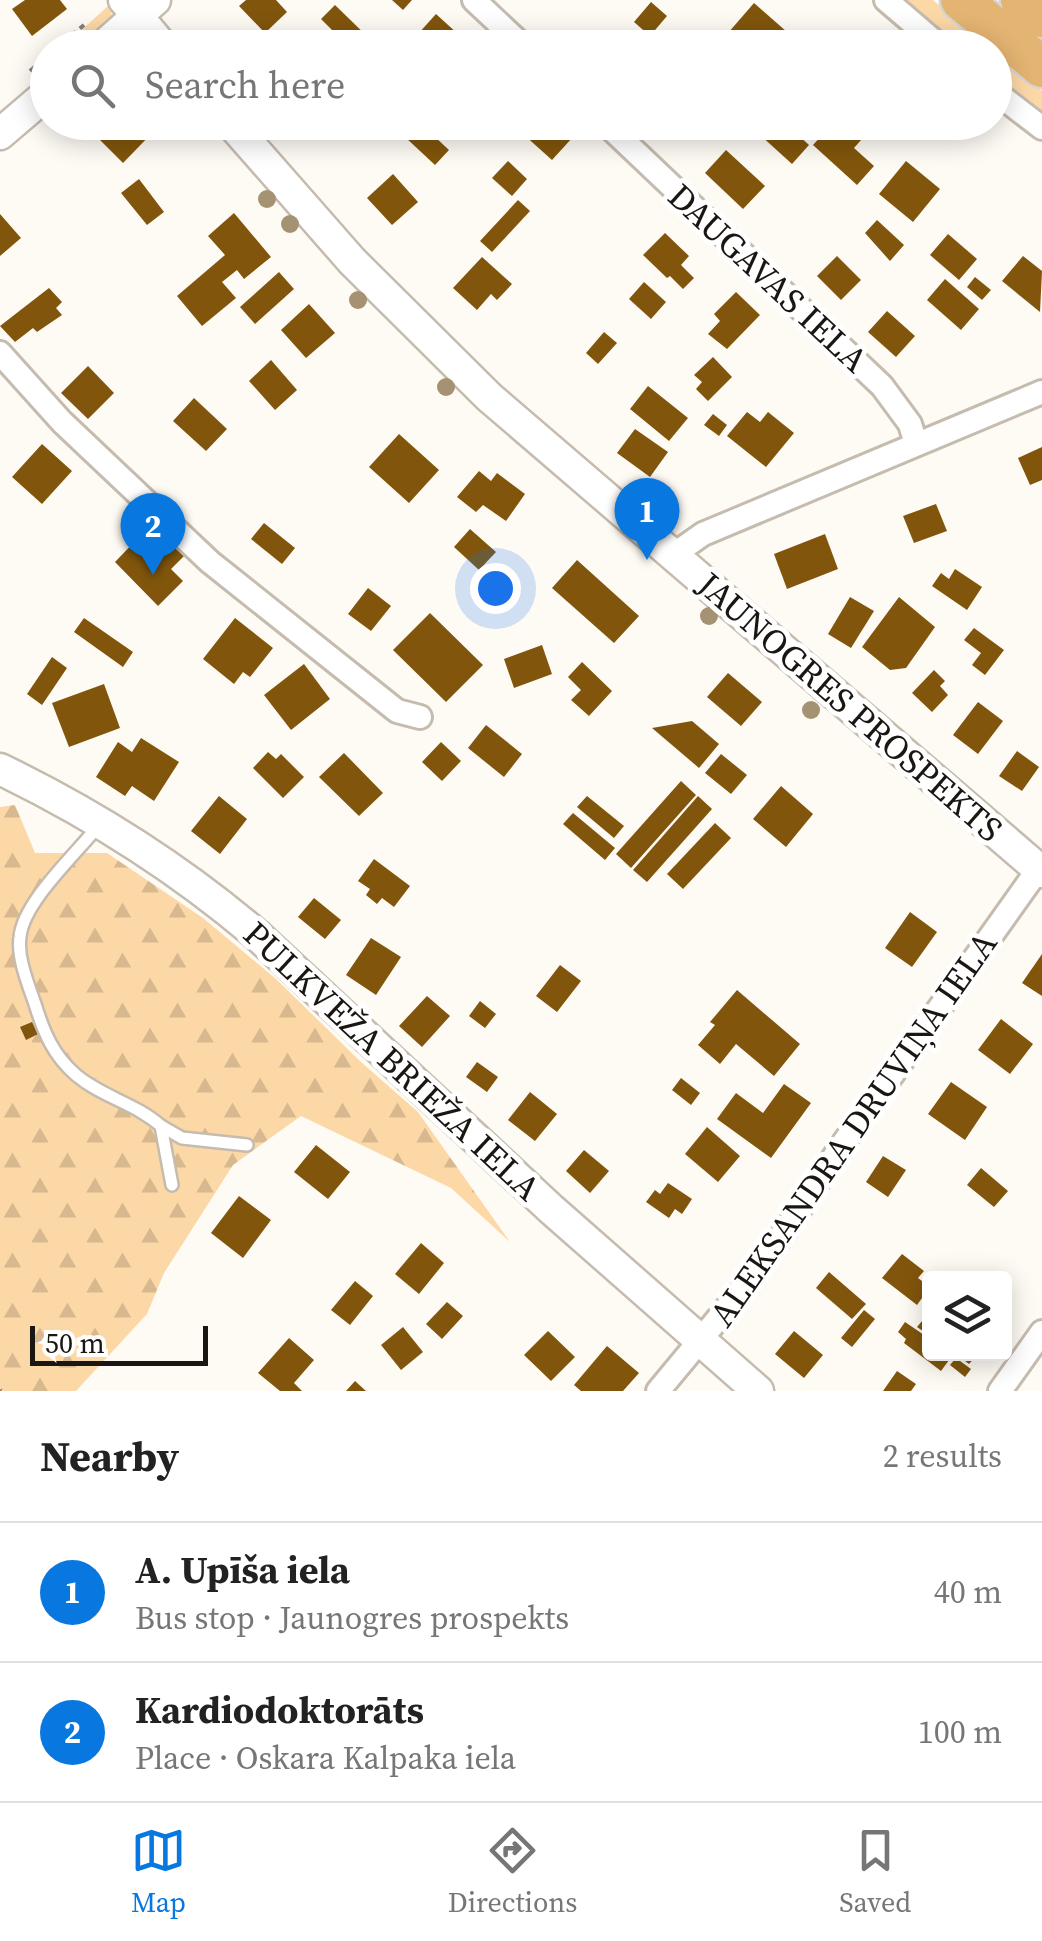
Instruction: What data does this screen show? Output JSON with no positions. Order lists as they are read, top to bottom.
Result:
{
  "streets": {
    "street": [
      "DAUGAVAS IELA",
      "JAUNOGRES PROSPEKTS",
      "PULKVEŽA BRIEŽA IELA",
      "ALEKSANDRA DRUVIŅA IELA"
    ]
  },
  "crossings": [
    ["JAUNOGRES PROSPEKTS", "ALEKSANDRA DRUVIŅA IELA"],
    ["PULKVEŽA BRIEŽA IELA", "ALEKSANDRA DRUVIŅA IELA"]
  ],
  "scale_bar": "50 m",
  "page": {
    "search": "Search here",
    "pins": ["1", "2"],
    "scale": "50 m",
    "heading": ["Nearby", "2 results"],
    "list": [
      {
        "mark": "1",
        "name": "A. Upīša iela",
        "note": "Bus stop · Jaunogres prospekts",
        "value": "40 m"
      },
      {
        "mark": "2",
        "name": "Kardiodoktorāts",
        "note": "Place · Oskara Kalpaka iela",
        "value": "100 m"
      }
    ],
    "nav": ["Map", "Directions", "Saved"]
  }
}
